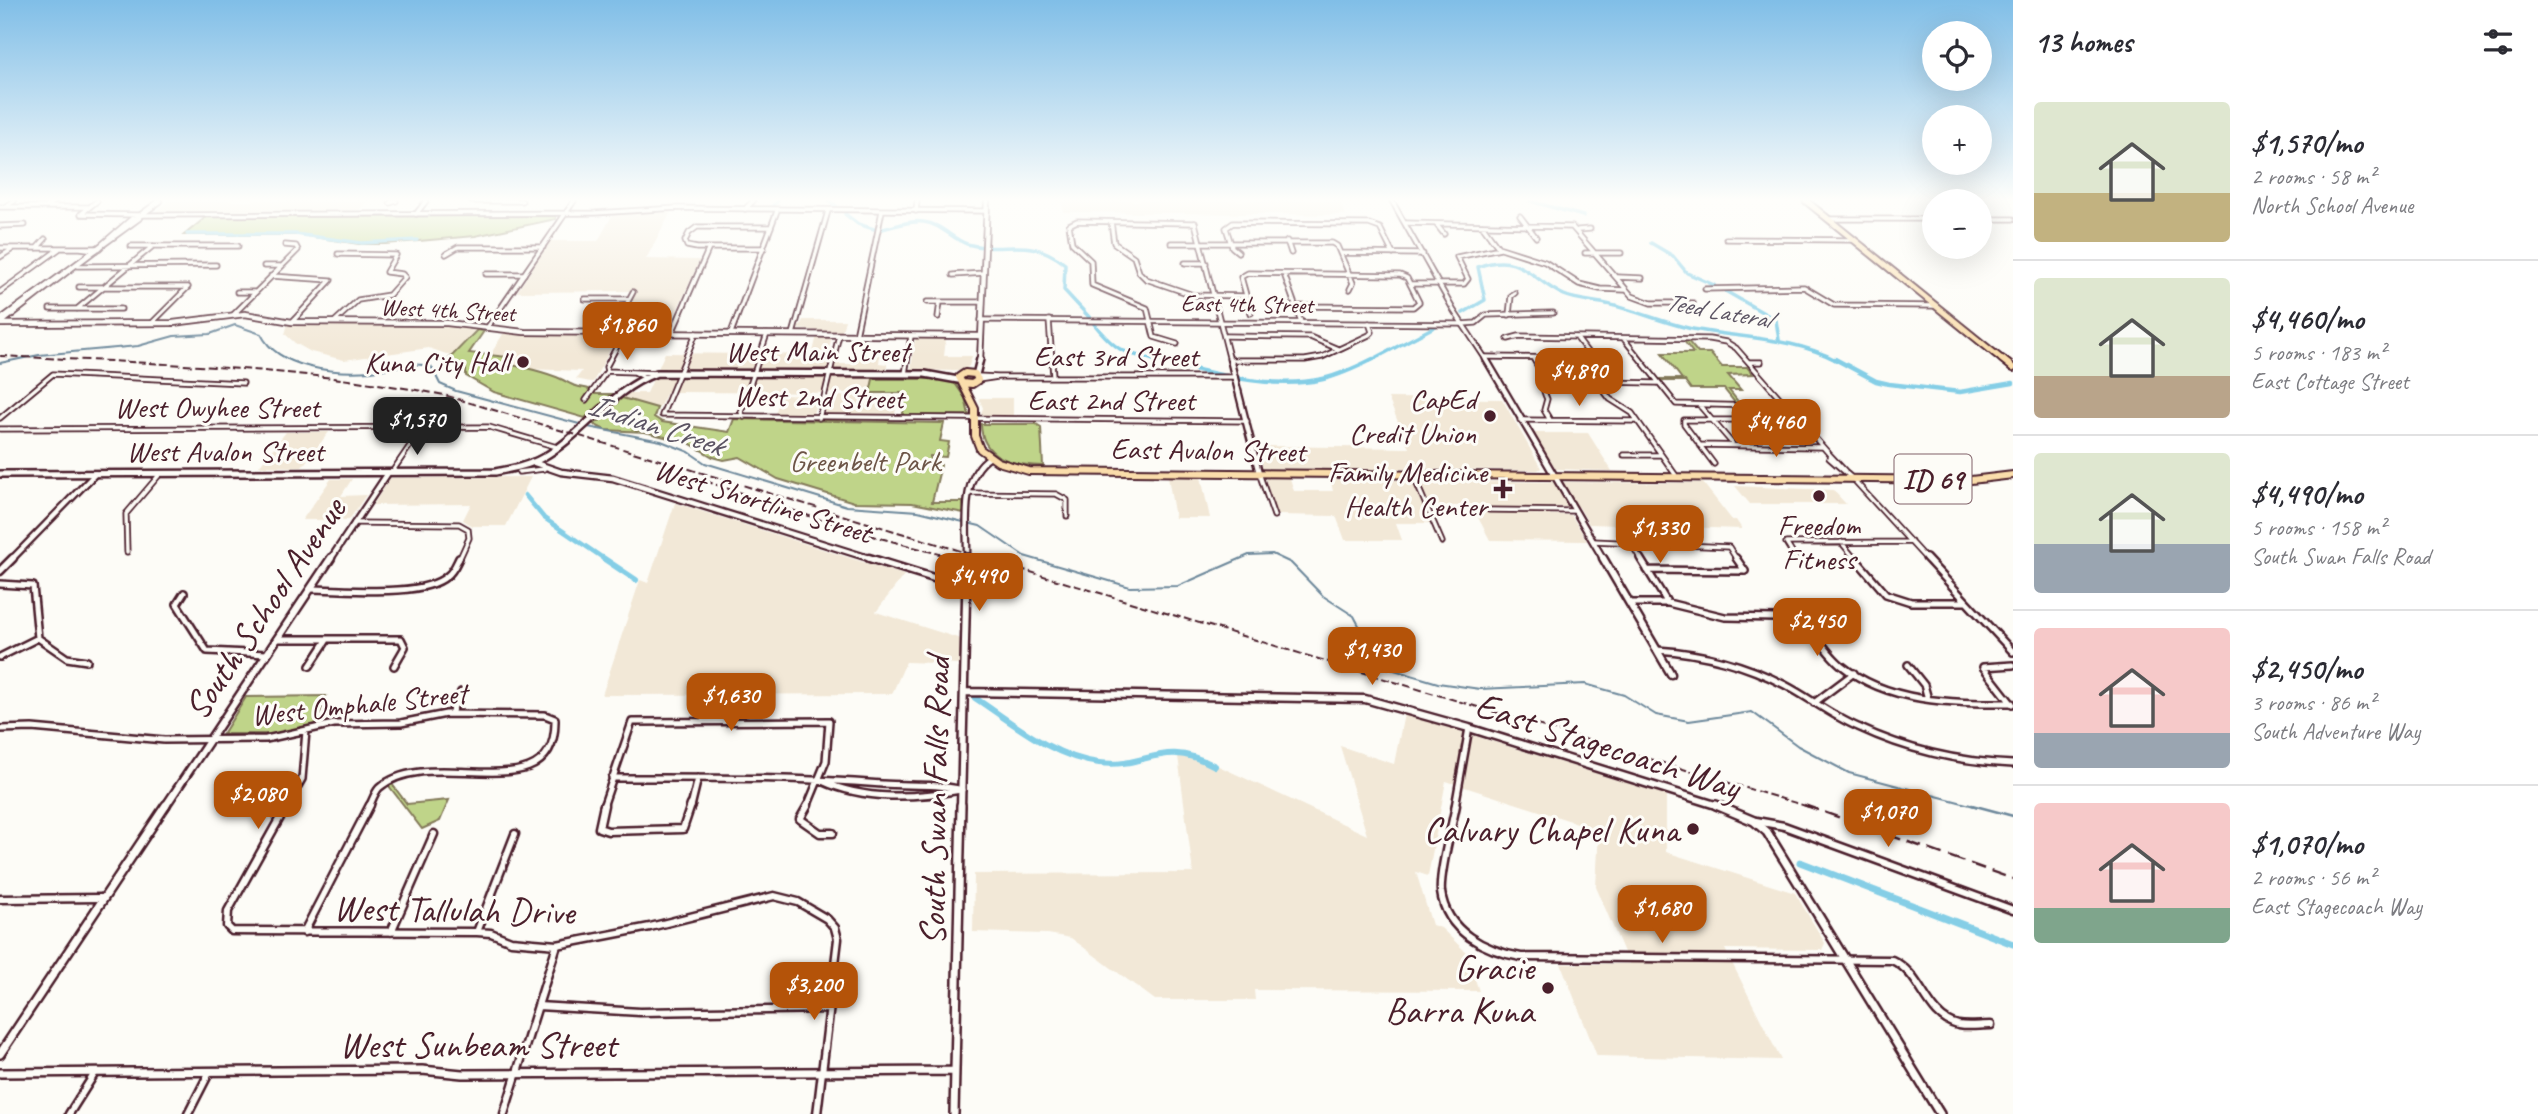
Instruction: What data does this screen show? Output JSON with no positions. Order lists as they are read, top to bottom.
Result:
{
  "streets": {
    "main road": [
      "West 4th Street",
      "West Main Street",
      "East Avalon Street",
      "West Avalon Street",
      "ID 69"
    ],
    "street": [
      "East 4th Street",
      "East 3rd Street",
      "West 2nd Street",
      "East 2nd Street",
      "West Owyhee Street",
      "West Shortline Street",
      "South School Avenue",
      "West Omphale Street",
      "East Stagecoach Way",
      "South Swan Falls Road",
      "West Tallulah Drive",
      "West Sunbeam Street"
    ]
  },
  "crossings": [
    ["West Main Street", "West 2nd Street"],
    ["West Main Street", "West Avalon Street"],
    ["West 2nd Street", "East 2nd Street"],
    ["West Owyhee Street", "West Avalon Street"],
    ["East Avalon Street", "ID 69"],
    ["East Avalon Street", "South Swan Falls Road"],
    ["West Avalon Street", "West Shortline Street"],
    ["West Avalon Street", "South School Avenue"],
    ["West Shortline Street", "South Swan Falls Road"],
    ["South School Avenue", "West Omphale Street"],
    ["West Omphale Street", "West Tallulah Drive"],
    ["East Stagecoach Way", "South Swan Falls Road"],
    ["South Swan Falls Road", "West Sunbeam Street"]
  ],
  "water": ["Teed Lateral", "Indian Creek"],
  "parks": ["Greenbelt Park"],
  "places": {
    "other": [
      "Kuna City Hall",
      "CapEd Credit Union",
      "Freedom Fitness",
      "Calvary Chapel Kuna",
      "Gracie Barra Kuna"
    ],
    "health": ["Family Medicine Health Center"]
  },
  "page": {
    "heading": "13 homes",
    "map_buttons": ["+", "−"],
    "list": [
      {
        "name": "$1,570/mo",
        "note": "2 rooms · 58 m² · North School Avenue"
      },
      {
        "name": "$4,460/mo",
        "note": "5 rooms · 183 m² · East Cottage Street"
      },
      {
        "name": "$4,490/mo",
        "note": "5 rooms · 158 m² · South Swan Falls Road"
      },
      {
        "name": "$2,450/mo",
        "note": "3 rooms · 86 m² · South Adventure Way"
      },
      {
        "name": "$1,070/mo",
        "note": "2 rooms · 56 m² · East Stagecoach Way"
      }
    ],
    "price": [
      "$1,860",
      "$4,890",
      "$1,570",
      "$4,460",
      "$1,330",
      "$4,490",
      "$2,450",
      "$1,430",
      "$1,630",
      "$2,080",
      "$1,070",
      "$1,680",
      "$3,200"
    ]
  }
}
